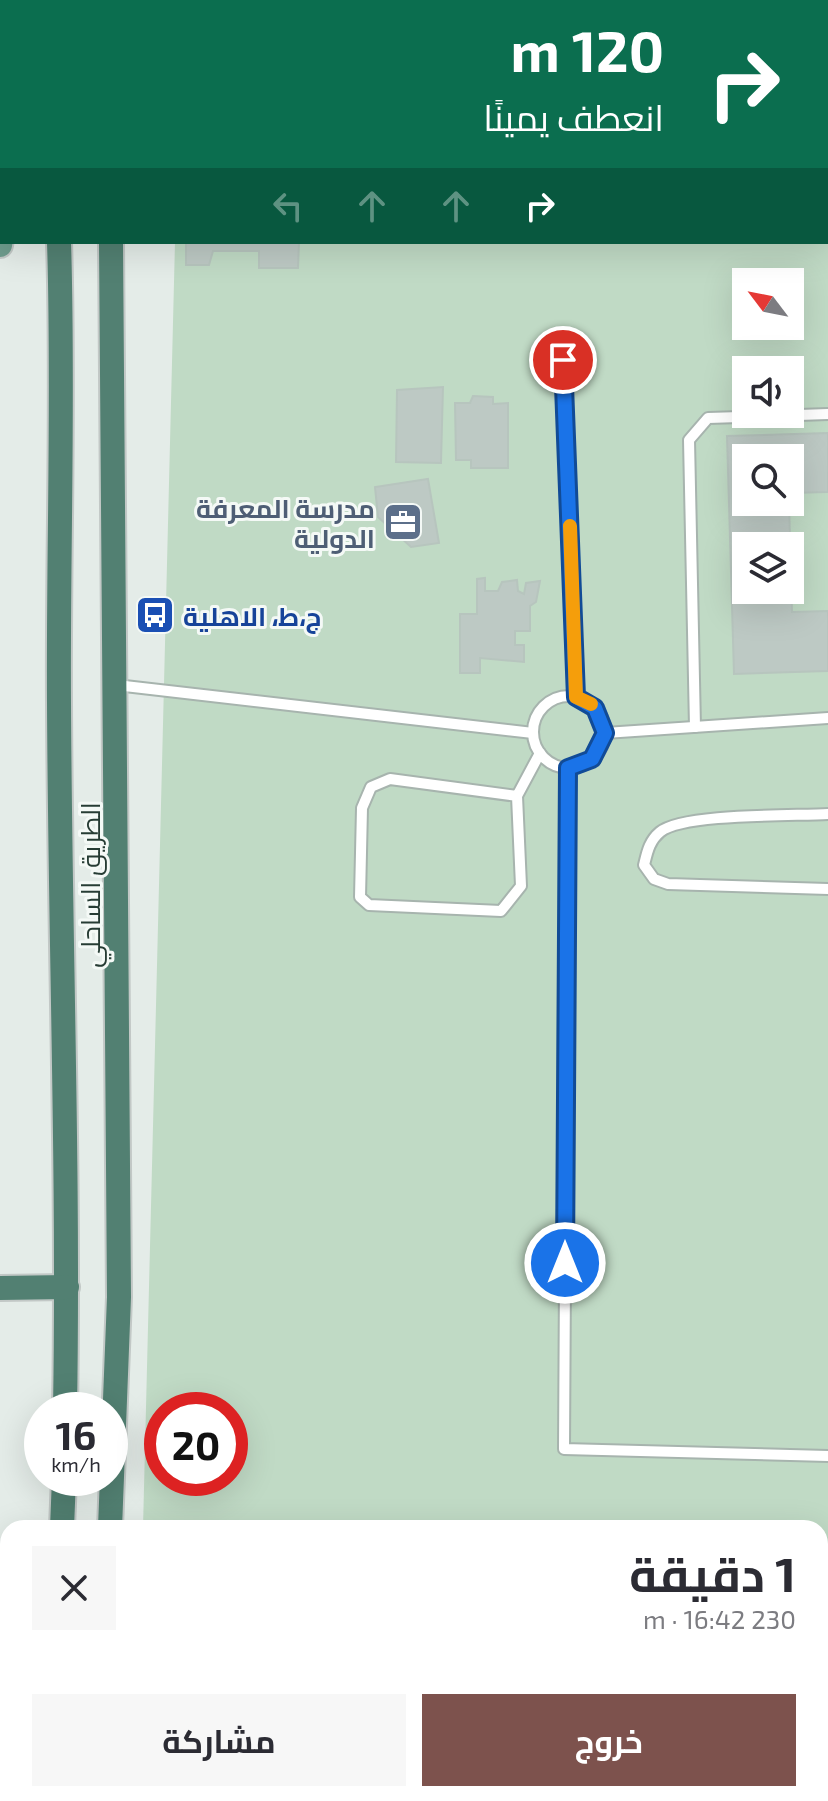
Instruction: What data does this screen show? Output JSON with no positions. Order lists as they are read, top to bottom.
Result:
{
  "streets": {
    "highway": ["الطريق الساحلي"]
  },
  "places": {
    "office": ["مدرسة المعرفة الدولية"],
    "bus stop": ["ج،ط، الاهلية"]
  },
  "north": "top left",
  "page": {
    "turn": ["120 m", "انعطف يمينًا"],
    "speed": "16 km/h",
    "limit": "20",
    "heading": ["1 دقيقة", "230 m · 16:42"],
    "buttons": ["خروج", "مشاركة"]
  }
}
